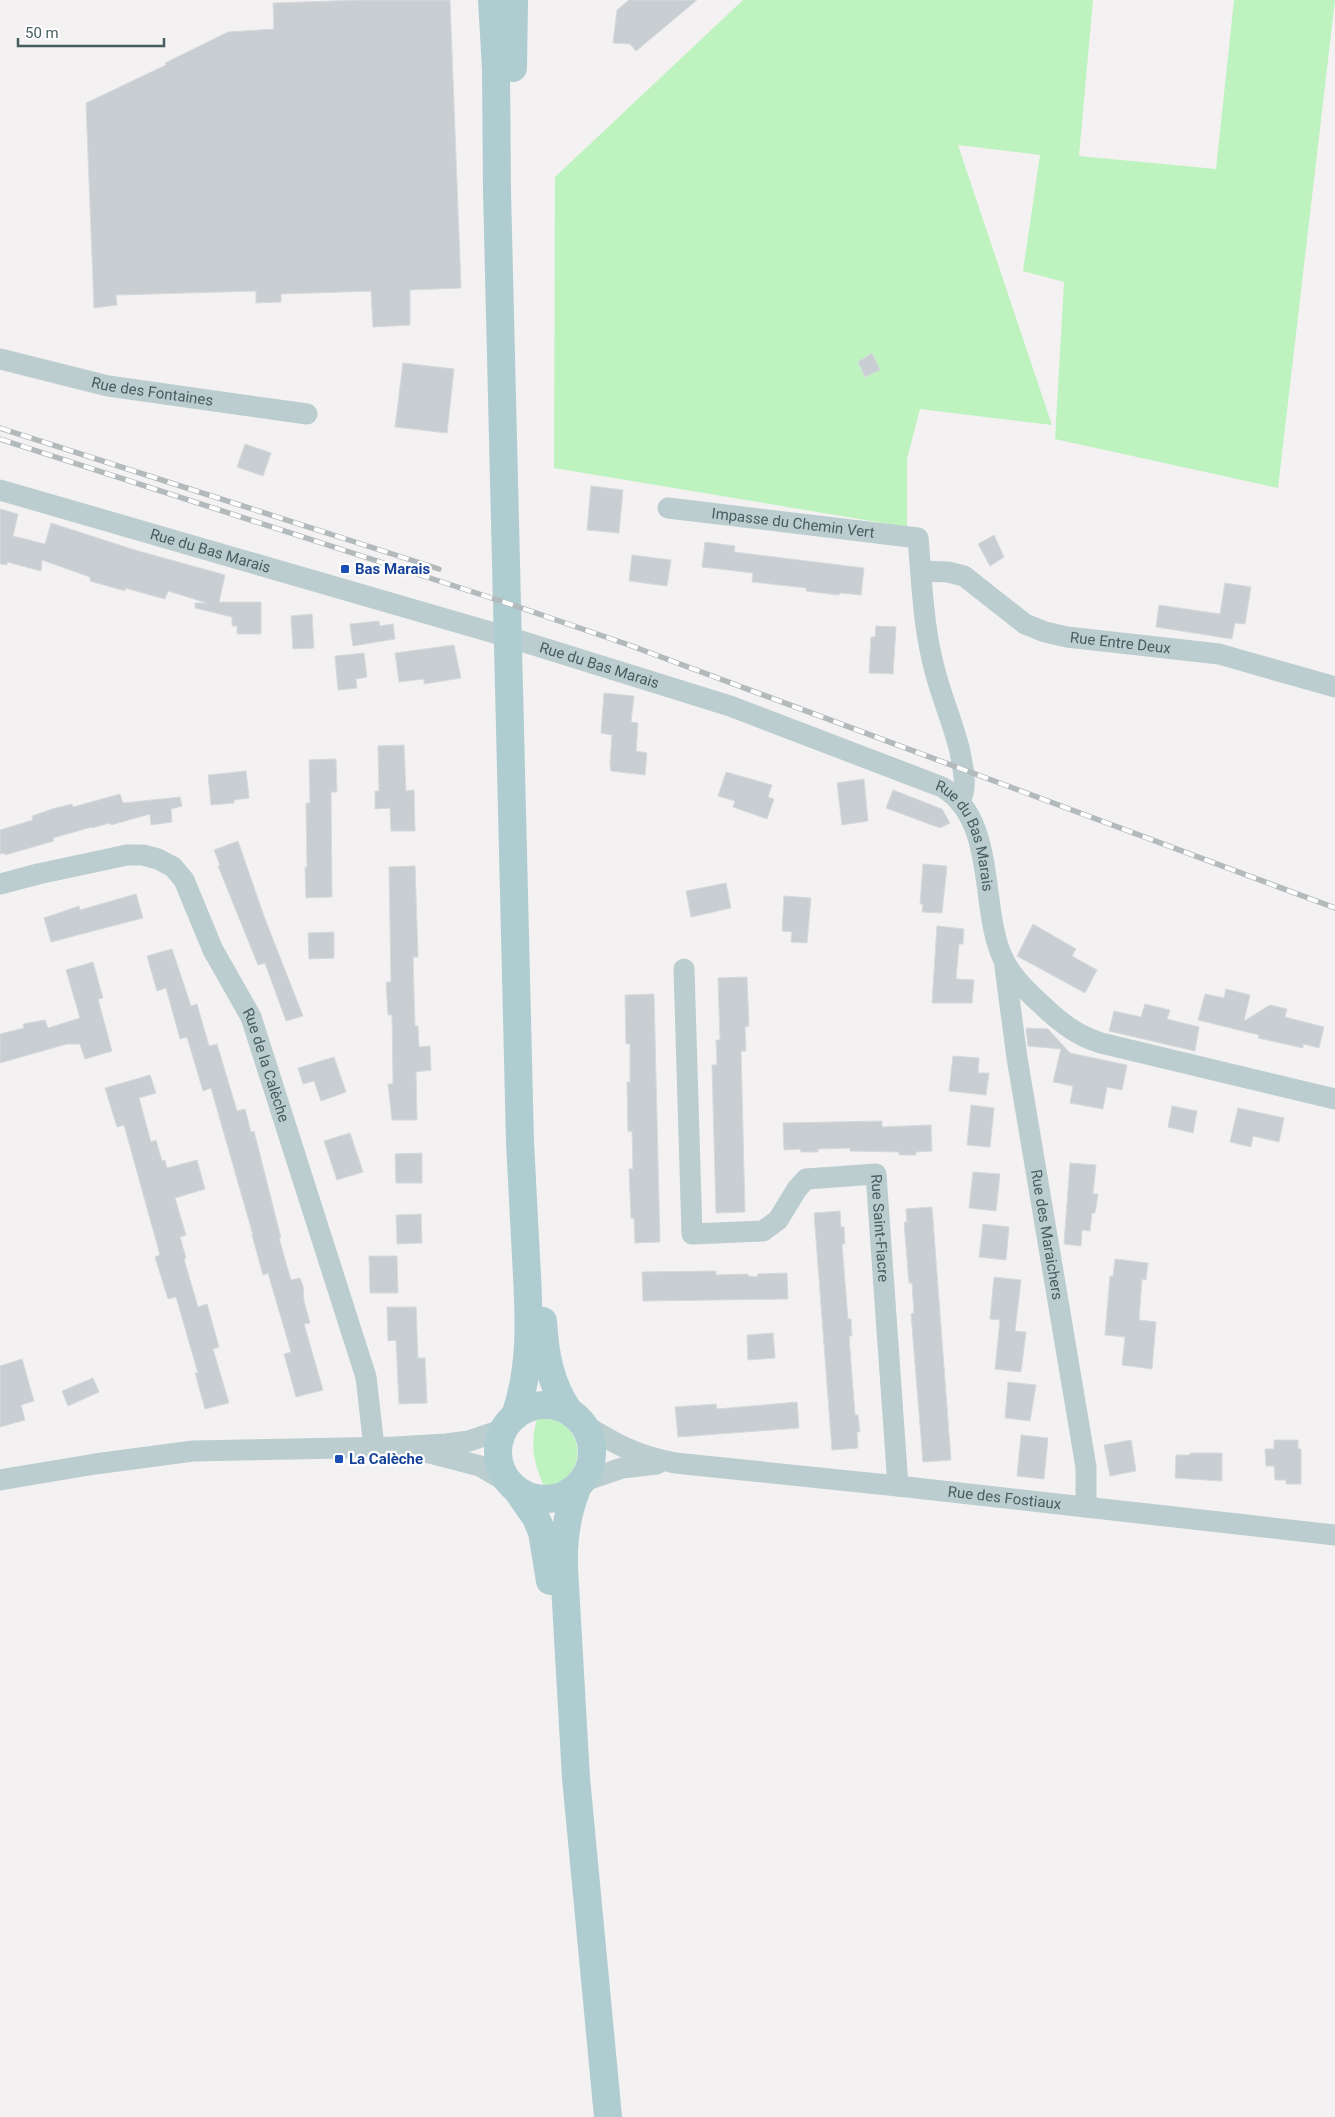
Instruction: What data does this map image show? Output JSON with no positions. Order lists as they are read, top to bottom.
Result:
{
  "streets": {
    "street": [
      "Rue des Fontaines",
      "Impasse du Chemin Vert",
      "Rue du Bas Marais",
      "Rue Entre Deux",
      "Rue de la Calèche",
      "Rue Saint-Fiacre",
      "Rue des Maraichers",
      "Rue des Fostiaux"
    ]
  },
  "crossings": [
    ["Impasse du Chemin Vert", "Rue Entre Deux"],
    ["Rue du Bas Marais", "Rue des Maraichers"],
    ["Rue Saint-Fiacre", "Rue des Fostiaux"],
    ["Rue des Maraichers", "Rue des Fostiaux"]
  ],
  "places": {
    "transit": ["Bas Marais", "La Calèche"]
  },
  "scale_bar": "50 m"
}
